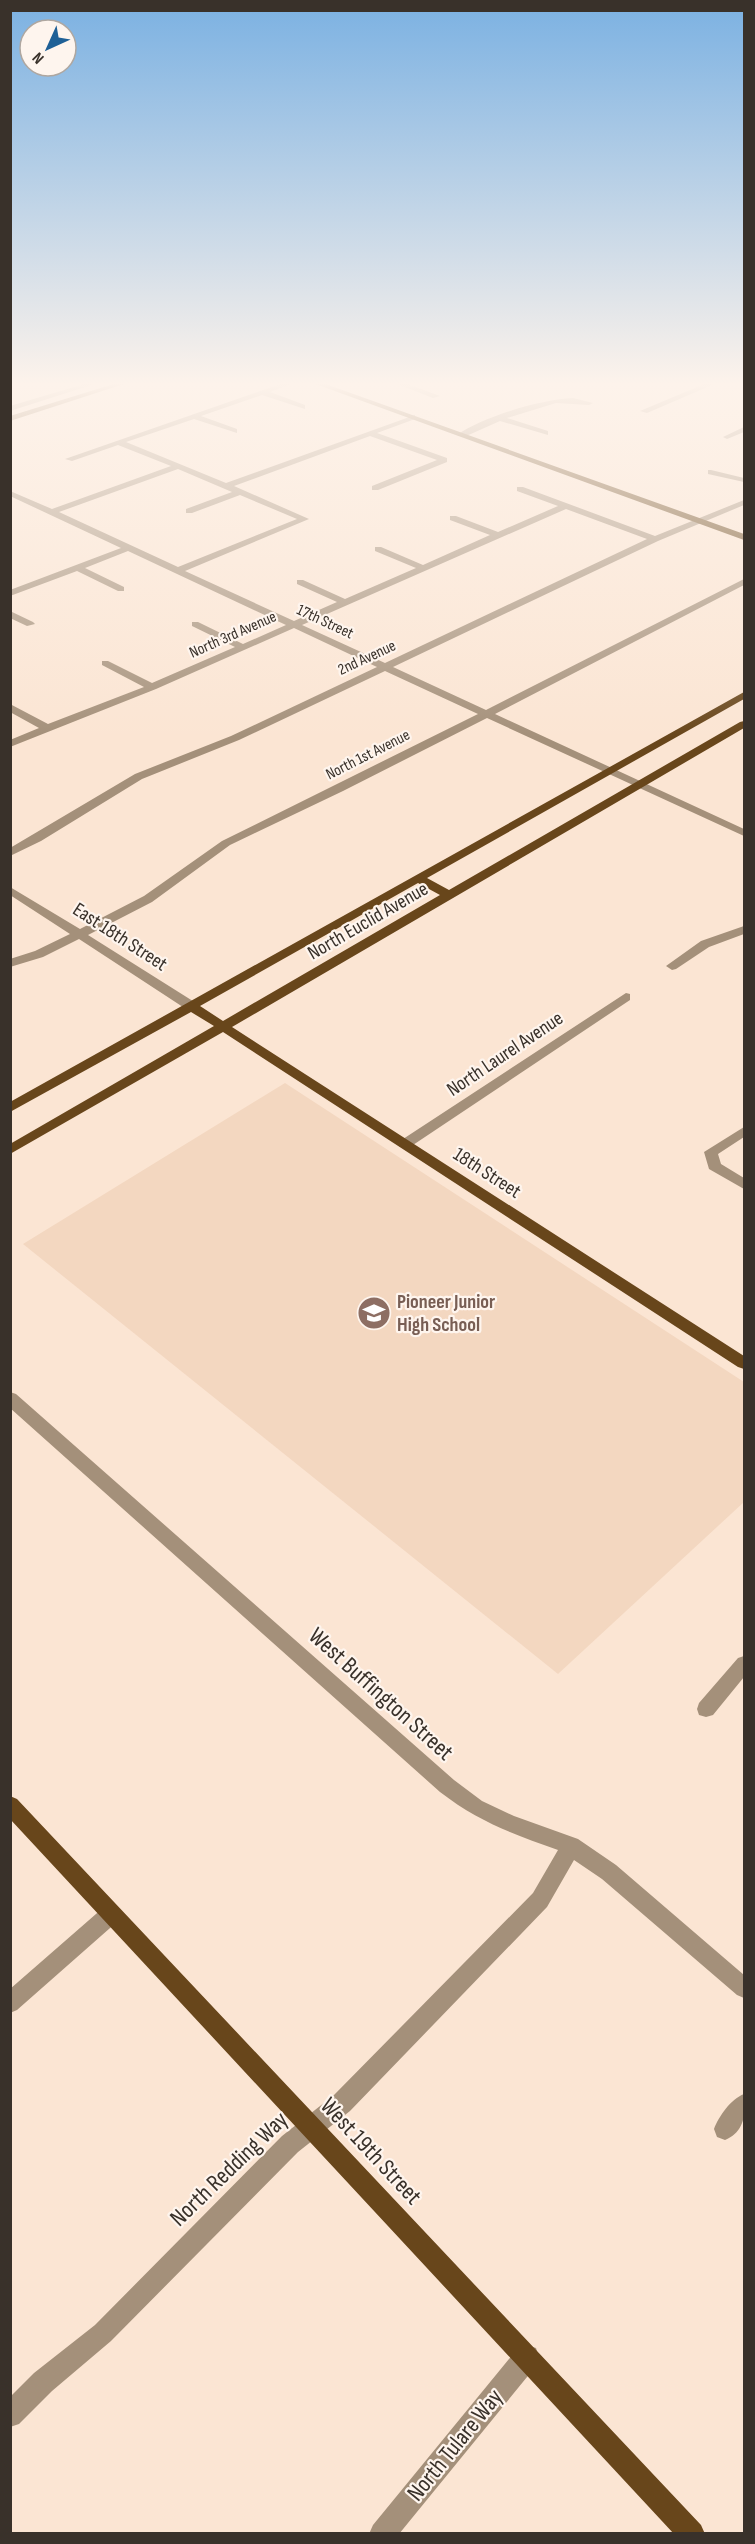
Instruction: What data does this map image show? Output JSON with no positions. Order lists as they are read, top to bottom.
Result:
{
  "streets": {
    "main road": [
      "North Euclid Avenue",
      "East 18th Street",
      "18th Street",
      "West 19th Street"
    ],
    "street": [
      "17th Street",
      "North 3rd Avenue",
      "2nd Avenue",
      "North 1st Avenue",
      "North Laurel Avenue",
      "West Buffington Street",
      "North Redding Way",
      "North Tulare Way"
    ]
  },
  "crossings": [
    ["17th Street", "North 3rd Avenue"],
    ["17th Street", "2nd Avenue"],
    ["17th Street", "North 1st Avenue"],
    ["17th Street", "North Euclid Avenue"],
    ["North 1st Avenue", "East 18th Street"],
    ["North Euclid Avenue", "East 18th Street"],
    ["North Euclid Avenue", "18th Street"],
    ["East 18th Street", "18th Street"],
    ["North Laurel Avenue", "18th Street"],
    ["West Buffington Street", "North Redding Way"],
    ["West 19th Street", "North Redding Way"],
    ["West 19th Street", "North Tulare Way"]
  ],
  "places": {
    "school or university": ["Pioneer Junior High School"]
  },
  "north": "bottom left"
}
